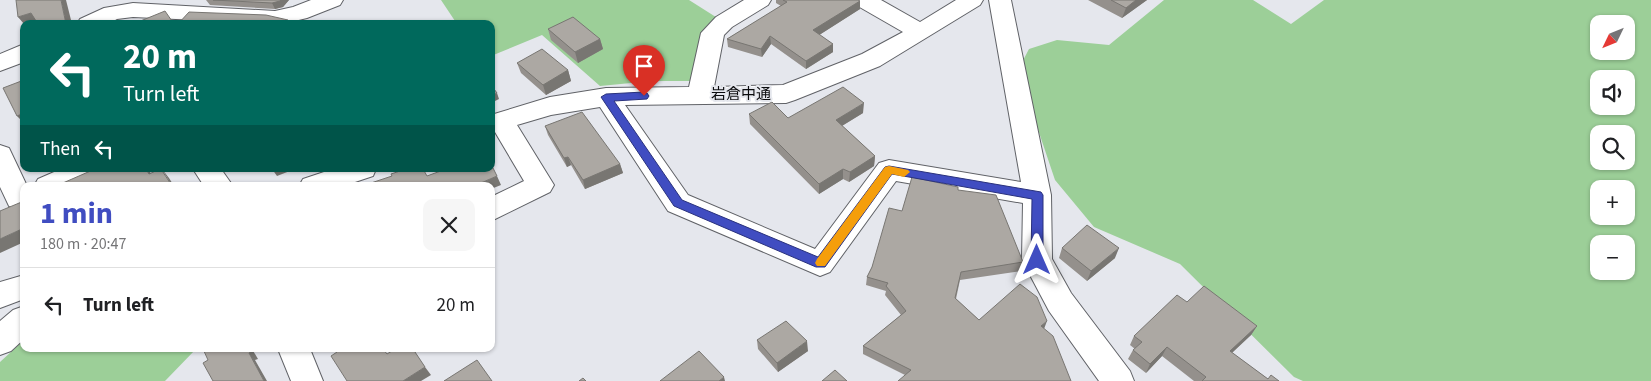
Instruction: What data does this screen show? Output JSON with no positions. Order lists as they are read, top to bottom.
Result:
{
  "streets": {
    "street": ["岩倉中通"]
  },
  "north": "bottom left",
  "page": {
    "map_buttons": ["+", "−"],
    "turn": ["20 m", "Turn left"],
    "then": "Then",
    "heading": ["1 min", "180 m · 20:47"],
    "list": [
      {
        "name": "Turn left",
        "value": "20 m"
      }
    ]
  }
}
